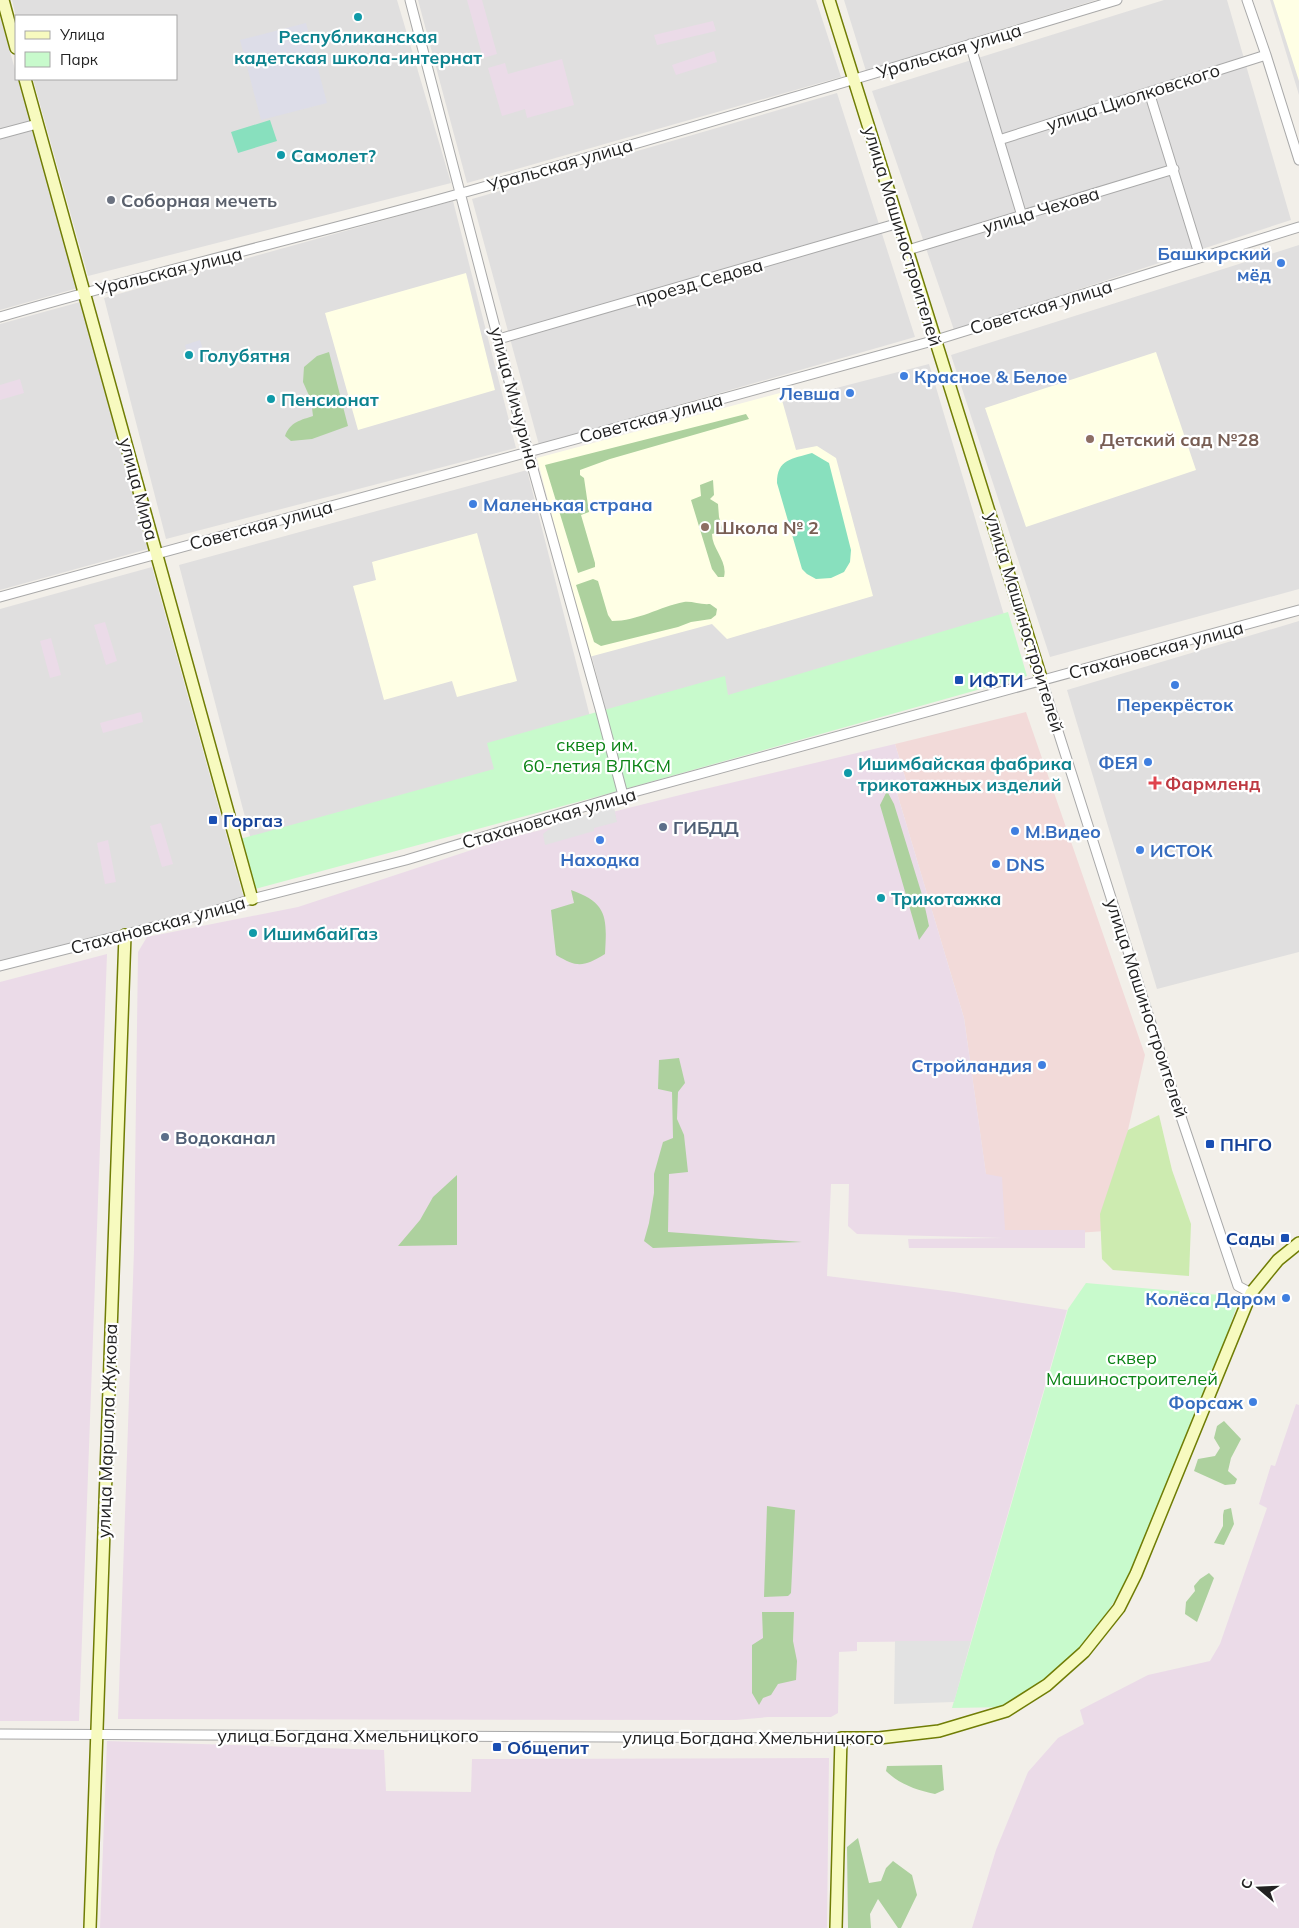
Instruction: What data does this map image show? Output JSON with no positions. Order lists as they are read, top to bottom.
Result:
{
  "streets": {
    "street": [
      "Уральская улица",
      "улица Циолковского",
      "улица Чехова",
      "улица Машиностроителей",
      "проезд Седова",
      "Советская улица",
      "улица Мичурина",
      "улица Мира",
      "Стахановская улица",
      "улица Маршала Жукова",
      "улица Богдана Хмельницкого"
    ]
  },
  "crossings": [
    ["Уральская улица", "улица Машиностроителей"],
    ["Уральская улица", "улица Мичурина"],
    ["Уральская улица", "улица Мира"],
    ["улица Чехова", "улица Машиностроителей"],
    ["улица Машиностроителей", "проезд Седова"],
    ["улица Машиностроителей", "Советская улица"],
    ["улица Машиностроителей", "Стахановская улица"],
    ["улица Машиностроителей", "улица Богдана Хмельницкого"],
    ["проезд Седова", "улица Мичурина"],
    ["Советская улица", "улица Мичурина"],
    ["Советская улица", "улица Мира"],
    ["улица Мичурина", "Стахановская улица"],
    ["улица Мира", "Стахановская улица"],
    ["Стахановская улица", "улица Маршала Жукова"],
    ["улица Маршала Жукова", "улица Богдана Хмельницкого"]
  ],
  "parks": ["сквер им. 60-летия ВЛКСМ", "сквер Машиностроителей"],
  "places": {
    "other": [
      "Республиканская кадетская школа-интернат",
      "Самолет?",
      "Соборная мечеть",
      "Башкирский мёд",
      "Голубятня",
      "Красное & Белое",
      "Левша",
      "Пенсионат",
      "Детский сад №28",
      "Маленькая страна",
      "Школа № 2",
      "Перекрёсток",
      "ФЕЯ",
      "Ишимбайская фабрика трикотажных изделий",
      "ГИБДД",
      "М.Видео",
      "Находка",
      "ИСТОК",
      "DNS",
      "Трикотажка",
      "ИшимбайГаз",
      "Стройландия",
      "Водоканал",
      "Колёса Даром",
      "Форсаж"
    ],
    "transit": [
      "ИФТИ",
      "Горгаз",
      "ПНГО",
      "Сады",
      "Общепит"
    ],
    "health": ["Фармленд"]
  },
  "legend": ["Улица", "Парк"],
  "north": "left"
}
